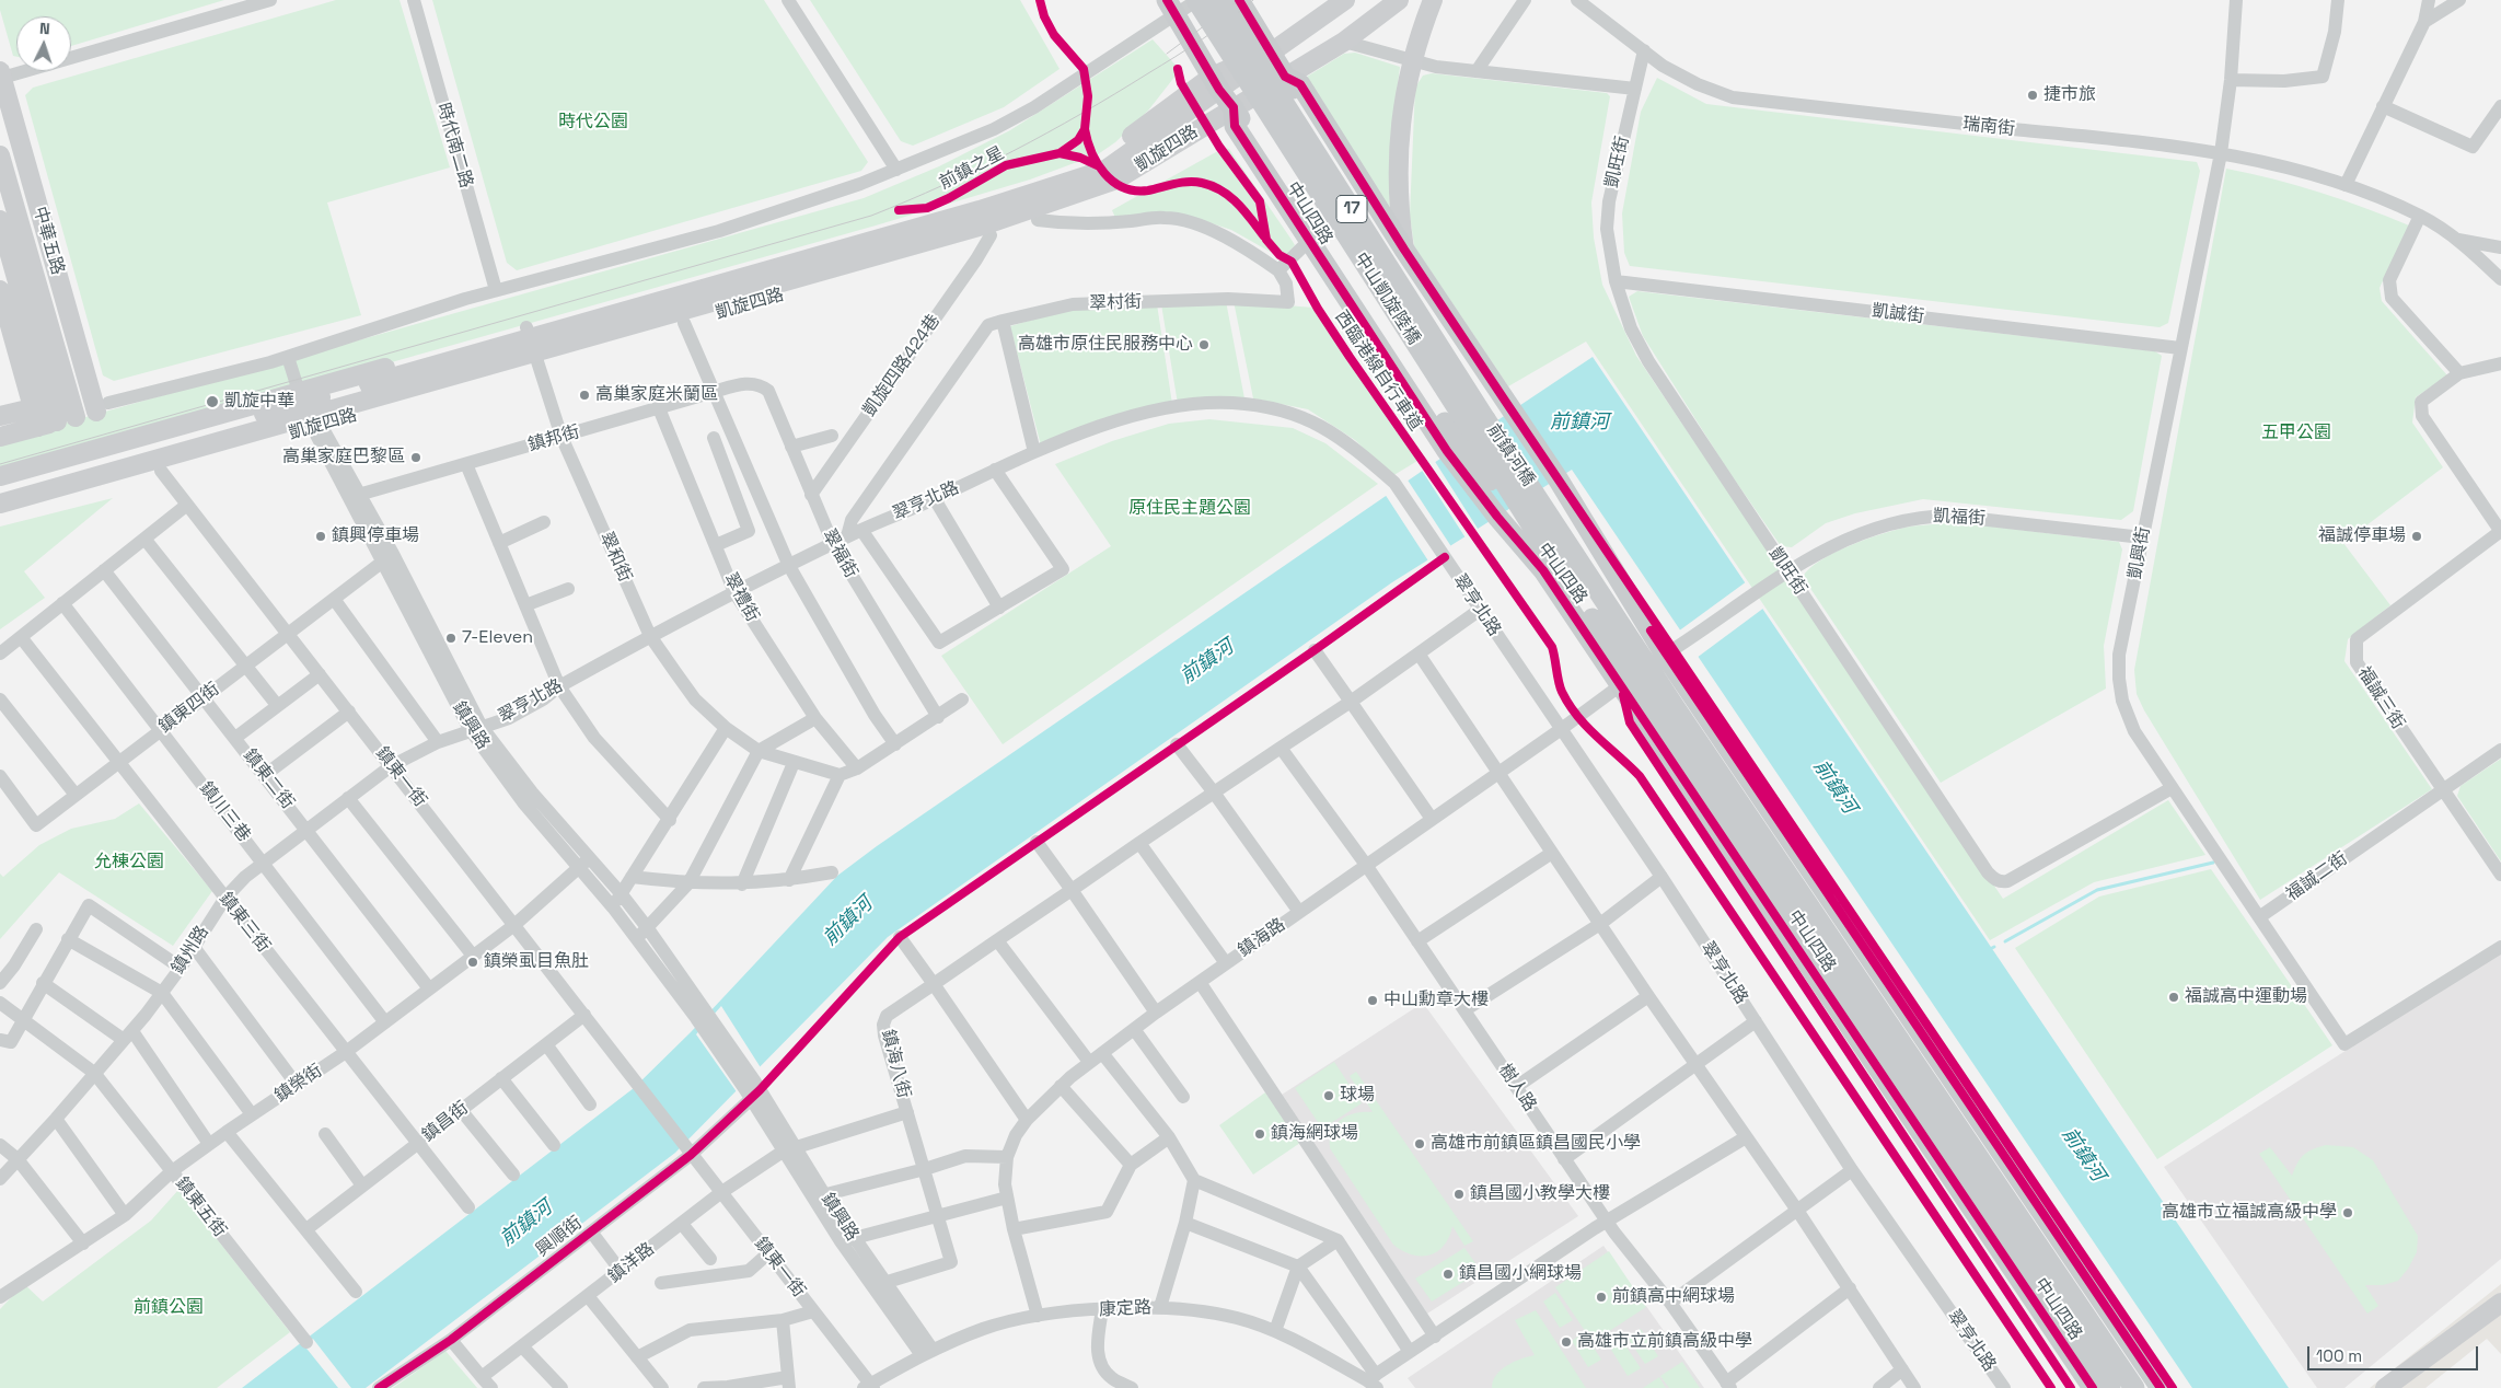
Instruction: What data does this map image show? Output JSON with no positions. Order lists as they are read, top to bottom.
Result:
{
  "streets": {
    "main road": [
      "17",
      "中山四路",
      "中山凱旋陸橋",
      "前鎮河橋"
    ],
    "street": [
      "瑞南街",
      "時代南二路",
      "凱旋四路",
      "凱旺街",
      "中華五路",
      "翠村街",
      "凱誠街",
      "凱旋四路424巷",
      "鎮邦街",
      "翠亨北路",
      "凱福街",
      "凱興街",
      "翠福街",
      "翠和街",
      "翠禮街",
      "福誠三街",
      "鎮東四街",
      "鎮興路",
      "鎮東一街",
      "鎮東二街",
      "鎮川三巷",
      "福誠二街",
      "鎮東三街",
      "鎮海路",
      "鎮州路",
      "鎮海八街",
      "鎮榮街",
      "樹人路",
      "鎮昌街",
      "鎮東五街",
      "興順街",
      "鎮洋路",
      "康定路"
    ],
    "cycle path": ["前鎮之星", "西臨港線自行車道"]
  },
  "crossings": [
    ["瑞南街", "凱旺街"],
    ["瑞南街", "凱興街"],
    ["凱旋四路", "17"],
    ["凱旋四路", "中山四路"],
    ["凱旋四路", "凱旋四路424巷"],
    ["凱旋四路", "翠和街"],
    ["凱旋四路", "鎮興路"],
    ["凱旋四路", "鎮東一街"],
    ["凱旺街", "凱誠街"],
    ["凱旺街", "凱福街"],
    ["凱旺街", "凱興街"],
    ["17", "中山四路"],
    ["17", "中山凱旋陸橋"],
    ["17", "前鎮河橋"],
    ["17", "凱福街"],
    ["17", "鎮海路"],
    ["中山四路", "中山凱旋陸橋"],
    ["中山四路", "前鎮河橋"],
    ["中山四路", "鎮海路"],
    ["中山凱旋陸橋", "前鎮河橋"],
    ["凱誠街", "凱興街"],
    ["凱旋四路424巷", "翠福街"],
    ["鎮邦街", "翠福街"],
    ["鎮邦街", "翠和街"],
    ["鎮邦街", "翠禮街"],
    ["鎮邦街", "鎮興路"],
    ["前鎮河橋", "凱福街"],
    ["前鎮河橋", "鎮海路"],
    ["翠亨北路", "翠福街"],
    ["翠亨北路", "翠和街"],
    ["翠亨北路", "翠禮街"],
    ["翠亨北路", "鎮興路"],
    ["翠亨北路", "鎮海路"],
    ["翠亨北路", "鎮州路"],
    ["翠亨北路", "鎮海八街"],
    ["凱福街", "凱興街"],
    ["凱福街", "鎮海路"],
    ["凱興街", "福誠二街"],
    ["福誠三街", "福誠二街"],
    ["鎮東四街", "鎮興路"],
    ["鎮東四街", "鎮東一街"],
    ["鎮東四街", "鎮東二街"],
    ["鎮東四街", "鎮川三巷"],
    ["鎮東四街", "鎮東三街"],
    ["鎮興路", "鎮州路"],
    ["鎮興路", "鎮海八街"],
    ["鎮興路", "鎮榮街"],
    ["鎮興路", "興順街"],
    ["鎮興路", "鎮洋路"],
    ["鎮興路", "康定路"],
    ["鎮東一街", "鎮州路"],
    ["鎮東一街", "鎮榮街"],
    ["鎮東一街", "鎮昌街"],
    ["鎮東一街", "興順街"],
    ["鎮東一街", "鎮洋路"],
    ["鎮東一街", "康定路"],
    ["鎮東二街", "鎮州路"],
    ["鎮東二街", "鎮榮街"],
    ["鎮川三巷", "鎮州路"],
    ["鎮川三巷", "鎮榮街"],
    ["鎮東三街", "鎮州路"],
    ["鎮東三街", "鎮榮街"],
    ["鎮東三街", "鎮昌街"],
    ["鎮海路", "樹人路"],
    ["鎮海路", "康定路"],
    ["鎮州路", "鎮東五街"],
    ["鎮海八街", "樹人路"],
    ["鎮海八街", "鎮洋路"],
    ["鎮榮街", "鎮東五街"]
  ],
  "water": ["前鎮河"],
  "parks": [
    "時代公園",
    "五甲公園",
    "原住民主題公園",
    "允棟公園",
    "前鎮公園"
  ],
  "places": [
    "捷市旅",
    "高雄市原住民服務中心",
    "高巢家庭米蘭區",
    "凱旋中華",
    "高巢家庭巴黎區",
    "鎮興停車場",
    "福誠停車場",
    "7-Eleven",
    "鎮榮虱目魚肚",
    "福誠高中運動場",
    "中山勳章大樓",
    "球場",
    "鎮海網球場",
    "高雄市前鎮區鎮昌國民小學",
    "鎮昌國小教學大樓",
    "高雄市立福誠高級中學",
    "鎮昌國小網球場",
    "前鎮高中網球場",
    "高雄市立前鎮高級中學"
  ],
  "scale_bar": "100 m",
  "north": "top"
}
